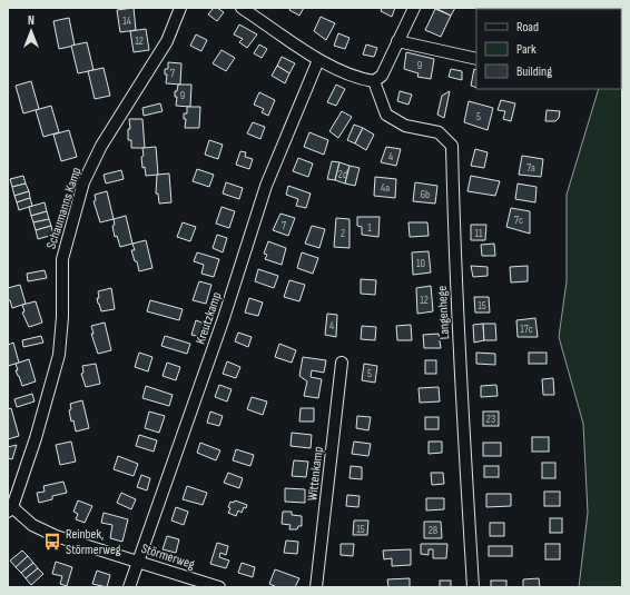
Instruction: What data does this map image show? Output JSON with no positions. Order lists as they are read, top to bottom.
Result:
{
  "streets": {
    "street": [
      "Schaumanns Kamp",
      "Langenhege",
      "Kreutzkamp",
      "Wittenkamp",
      "Störmerweg"
    ]
  },
  "crossings": [
    ["Schaumanns Kamp", "Störmerweg"],
    ["Kreutzkamp", "Störmerweg"]
  ],
  "places": {
    "bus stop": ["Reinbek, Störmerweg"]
  },
  "house_numbers": [
    "14",
    "12",
    "9",
    "7",
    "9",
    "5",
    "4",
    "7a",
    "2d",
    "4a",
    "6b",
    "7c",
    "7",
    "1",
    "2",
    "11",
    "10",
    "12",
    "15",
    "4",
    "17c",
    "5",
    "23",
    "15",
    "28"
  ],
  "legend": ["Road", "Park", "Building"],
  "north": "top"
}
